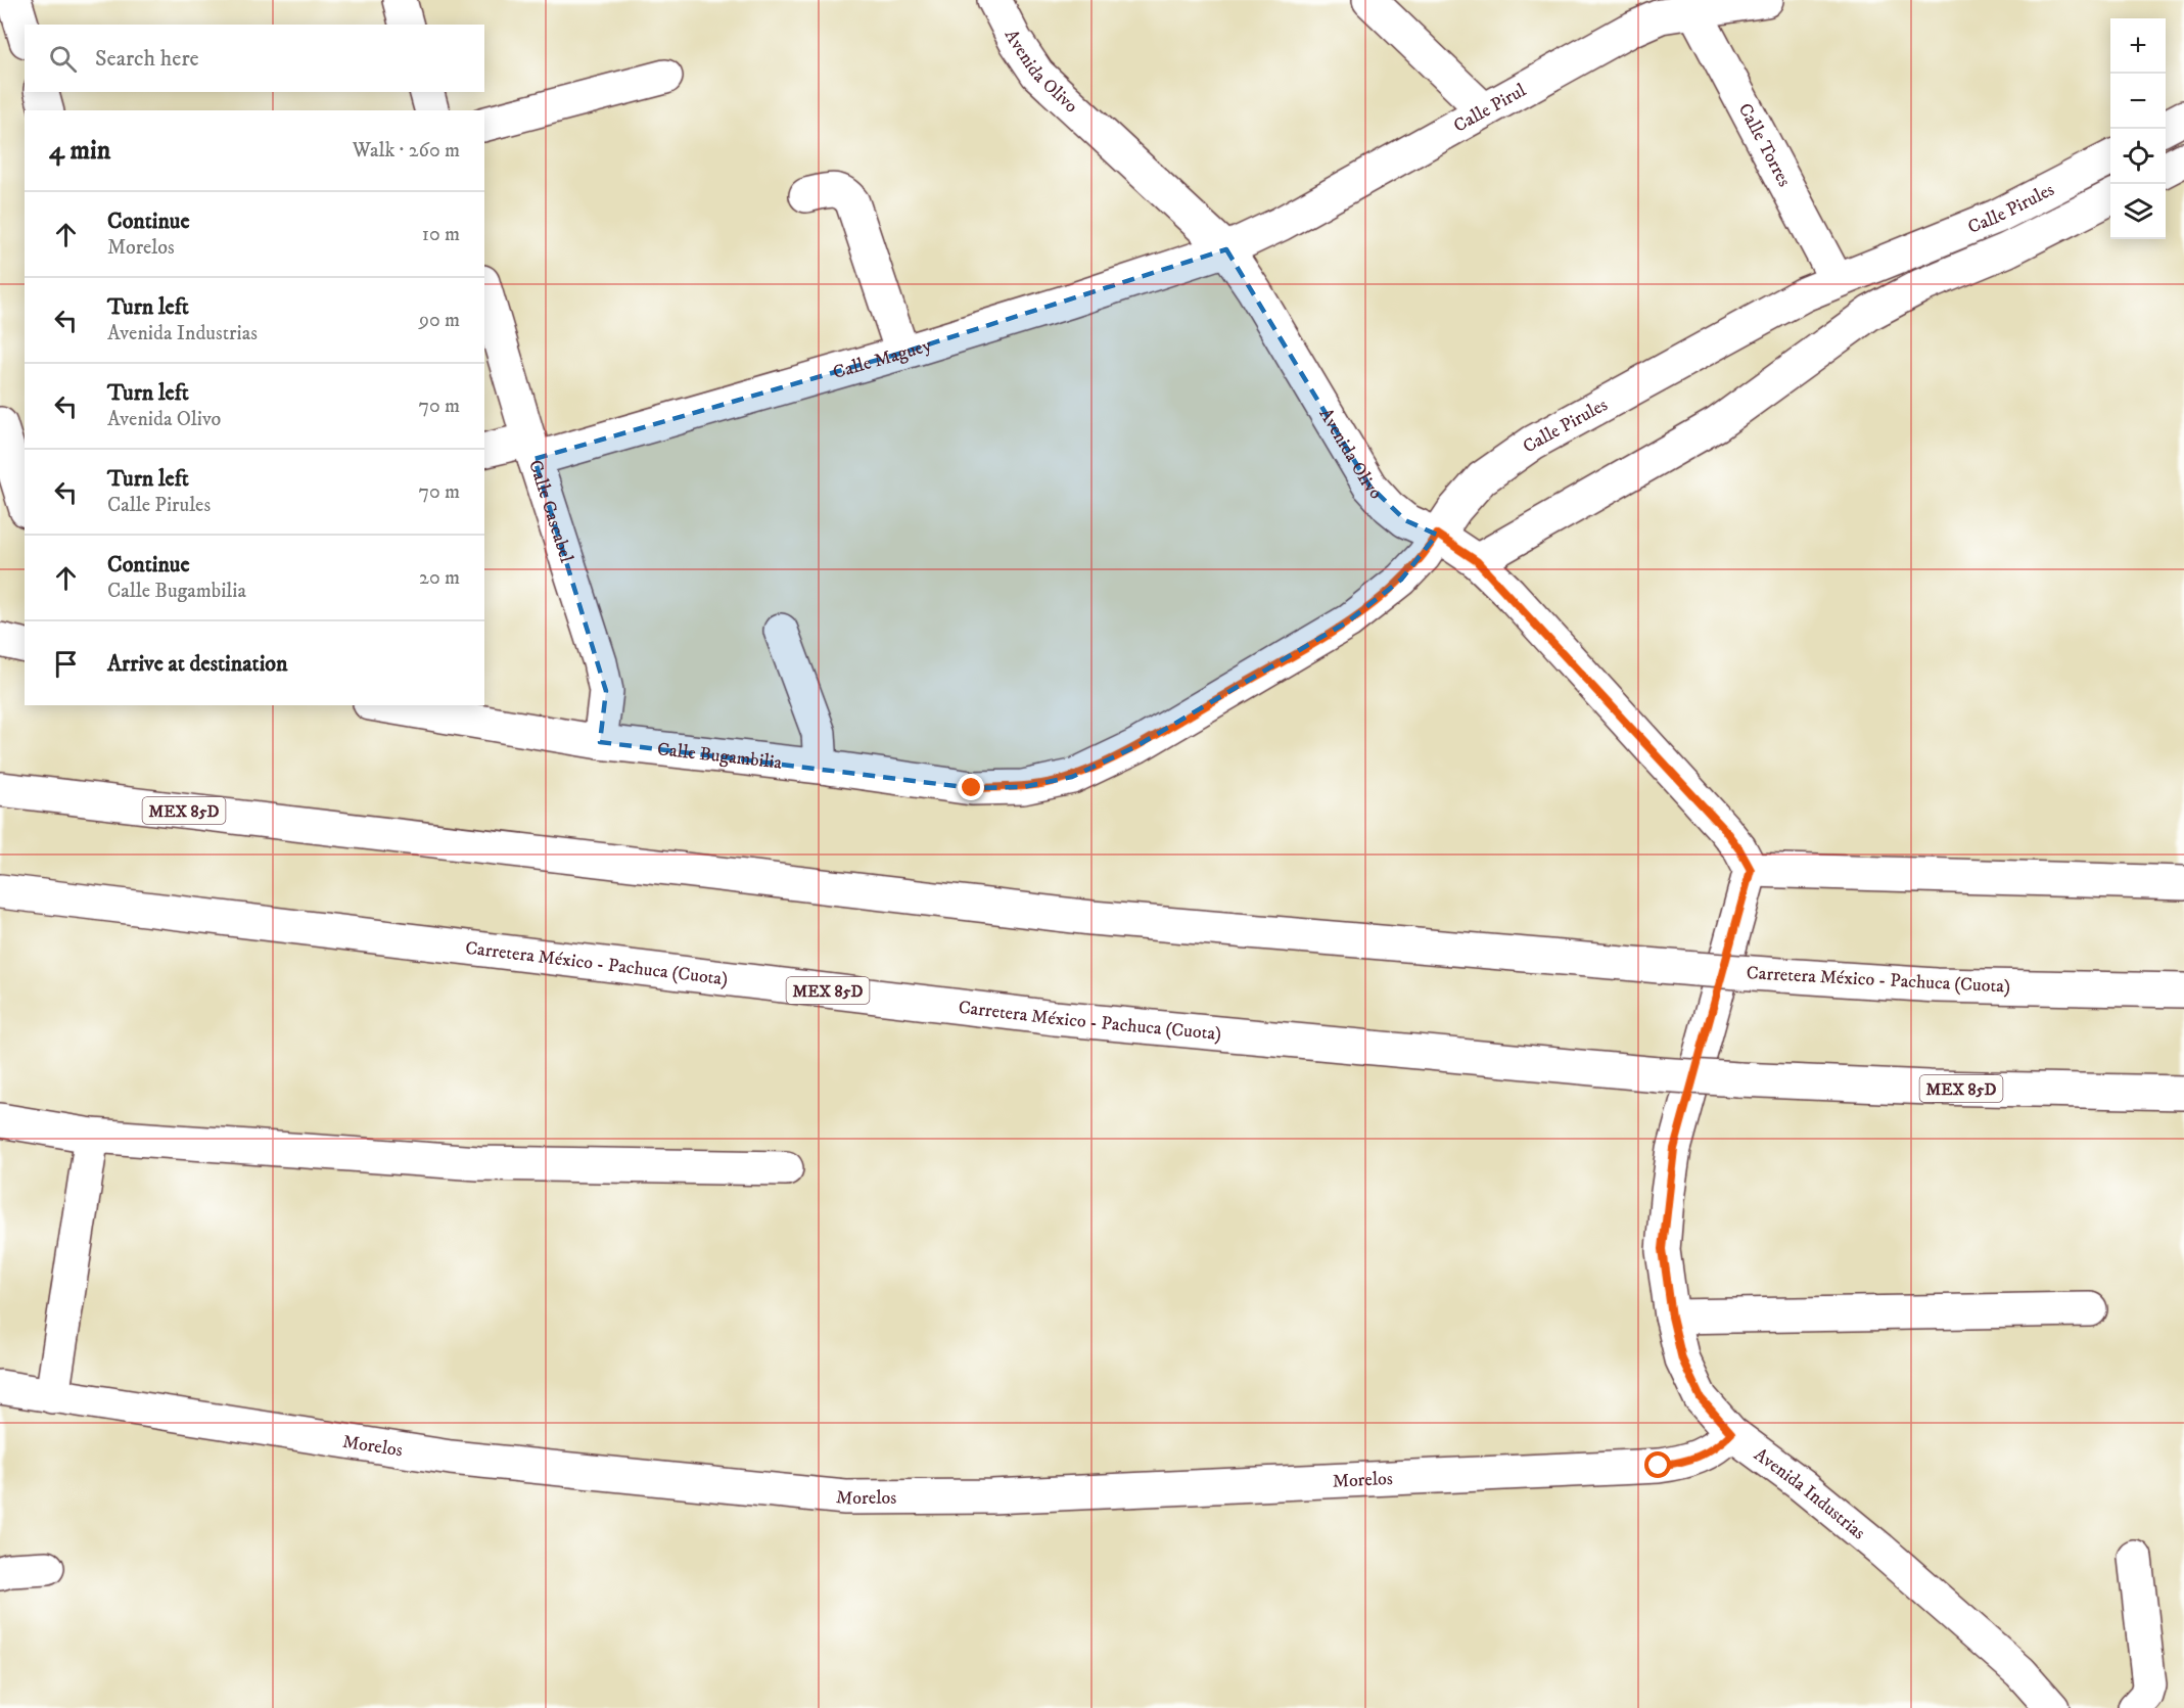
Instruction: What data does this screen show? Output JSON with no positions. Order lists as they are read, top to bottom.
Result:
{
  "streets": {
    "main road": [
      "Avenida Olivo",
      "Calle Pirul",
      "Calle Torres",
      "Calle Pirules",
      "Calle Maguey",
      "Calle Cascabel",
      "Calle Bugambilia",
      "MEX 85D",
      "Carretera México - Pachuca (Cuota)",
      "Morelos",
      "Avenida Industrias"
    ]
  },
  "crossings": [
    ["Avenida Olivo", "Calle Pirul"],
    ["Avenida Olivo", "Calle Pirules"],
    ["Avenida Olivo", "Calle Maguey"],
    ["Avenida Olivo", "Avenida Industrias"],
    ["Calle Pirul", "Calle Torres"],
    ["Calle Pirul", "Calle Maguey"],
    ["Calle Torres", "Calle Pirules"],
    ["Calle Pirules", "Calle Bugambilia"],
    ["Calle Maguey", "Calle Cascabel"],
    ["Calle Cascabel", "Calle Bugambilia"],
    ["Morelos", "Avenida Industrias"]
  ],
  "page": {
    "map_buttons": ["+", "−"],
    "search": "Search here",
    "heading": ["4 min", "Walk · 260 m"],
    "list": [
      ["Continue", "Morelos", "10 m"],
      ["Turn left", "Avenida Industrias", "90 m"],
      ["Turn left", "Avenida Olivo", "70 m"],
      ["Turn left", "Calle Pirules", "70 m"],
      ["Continue", "Calle Bugambilia", "20 m"],
      "Arrive at destination"
    ]
  }
}
